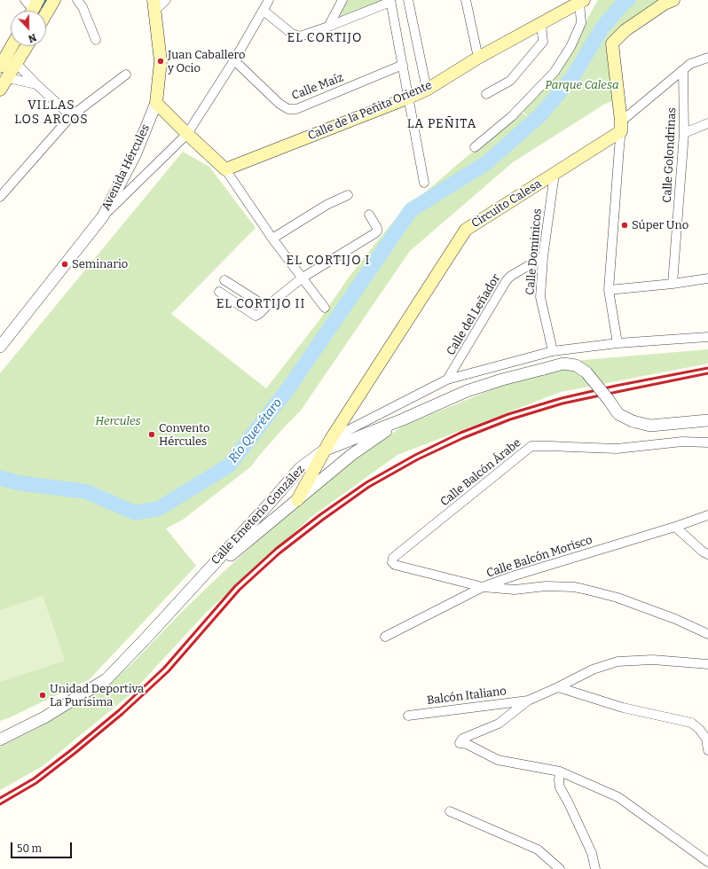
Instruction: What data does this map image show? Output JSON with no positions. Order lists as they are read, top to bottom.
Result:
{
  "streets": {
    "main road": ["Calle de la Peñita Oriente", "Avenida Hércules", "Circuito Calesa"],
    "street": [
      "Calle Maíz",
      "Calle Golondrinas",
      "Calle Dominicos",
      "Calle del Leñador",
      "Calle Balcón Árabe",
      "Calle Emeterio González",
      "Calle Balcón Morisco",
      "Balcón Italiano"
    ]
  },
  "crossings": [
    ["Calle Golondrinas", "Circuito Calesa"],
    ["Circuito Calesa", "Calle Dominicos"],
    ["Circuito Calesa", "Calle Emeterio González"],
    ["Calle Dominicos", "Calle del Leñador"],
    ["Calle Balcón Árabe", "Calle Balcón Morisco"]
  ],
  "districts": [
    "EL CORTIJO",
    "VILLAS LOS ARCOS",
    "LA PEÑITA",
    "EL CORTIJO I",
    "EL CORTIJO II"
  ],
  "water": ["Río Querétaro"],
  "parks": ["Parque Calesa", "Hercules"],
  "places": [
    "Juan Caballero y Ocio",
    "Súper Uno",
    "Seminario",
    "Convento Hércules",
    "Unidad Deportiva La Purísima"
  ],
  "scale_bar": "50 m",
  "north": "bottom"
}
